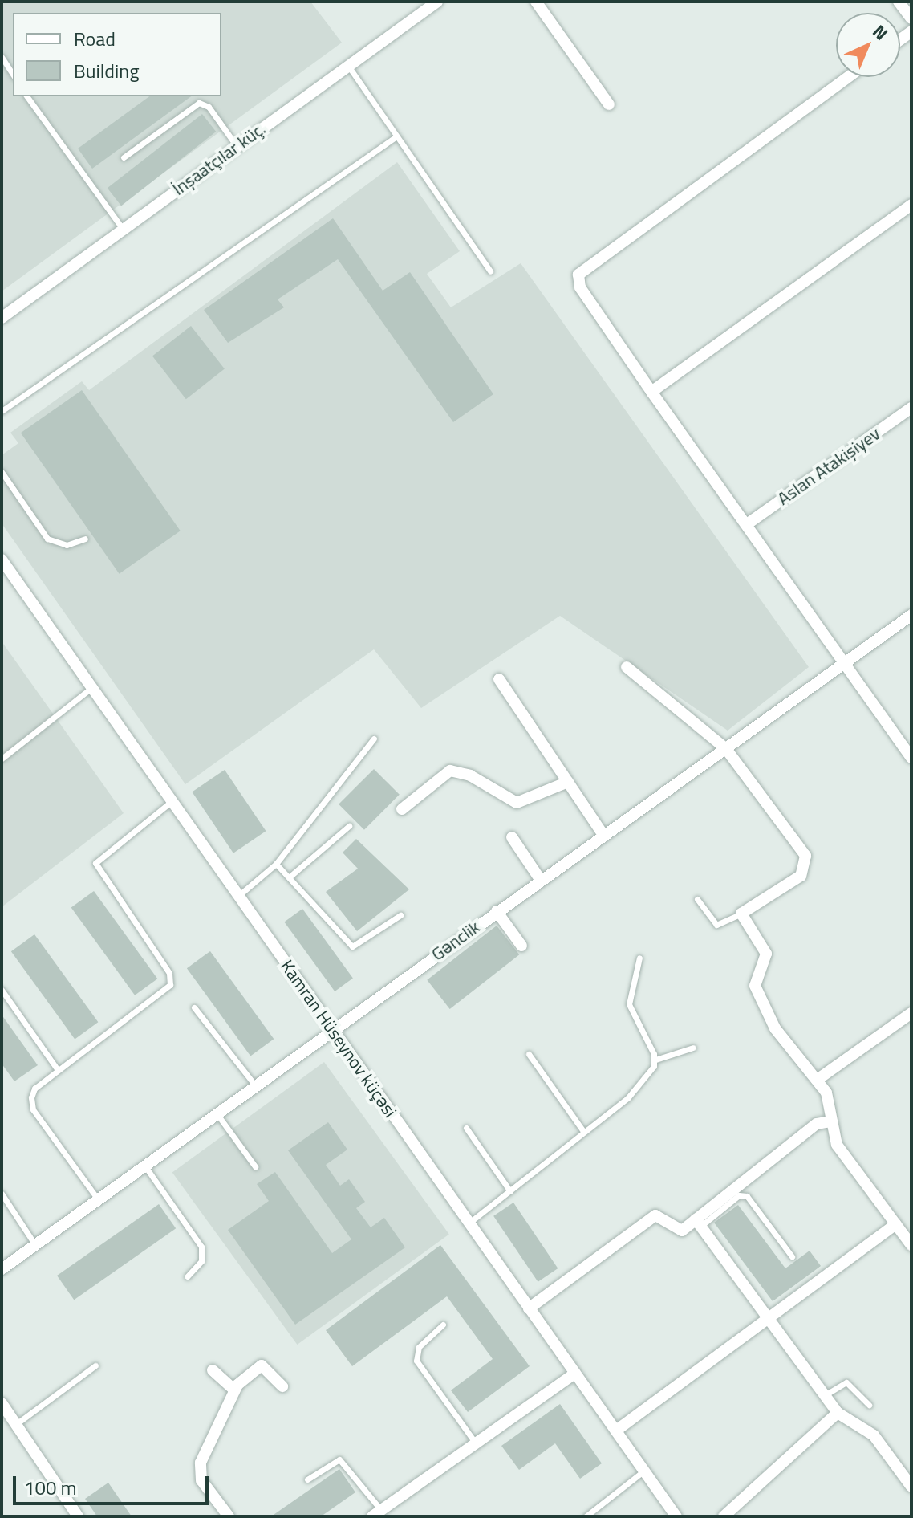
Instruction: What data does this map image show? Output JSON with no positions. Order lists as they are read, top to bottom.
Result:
{
  "streets": {
    "street": [
      "İnşaatçılar küç.",
      "Aslan Atakişiyev",
      "Gənclik",
      "Kamran Hüseynov küçəsi"
    ]
  },
  "crossings": [
    ["Gənclik", "Kamran Hüseynov küçəsi"]
  ],
  "legend": ["Road", "Building"],
  "scale_bar": "100 m",
  "north": "top right"
}
